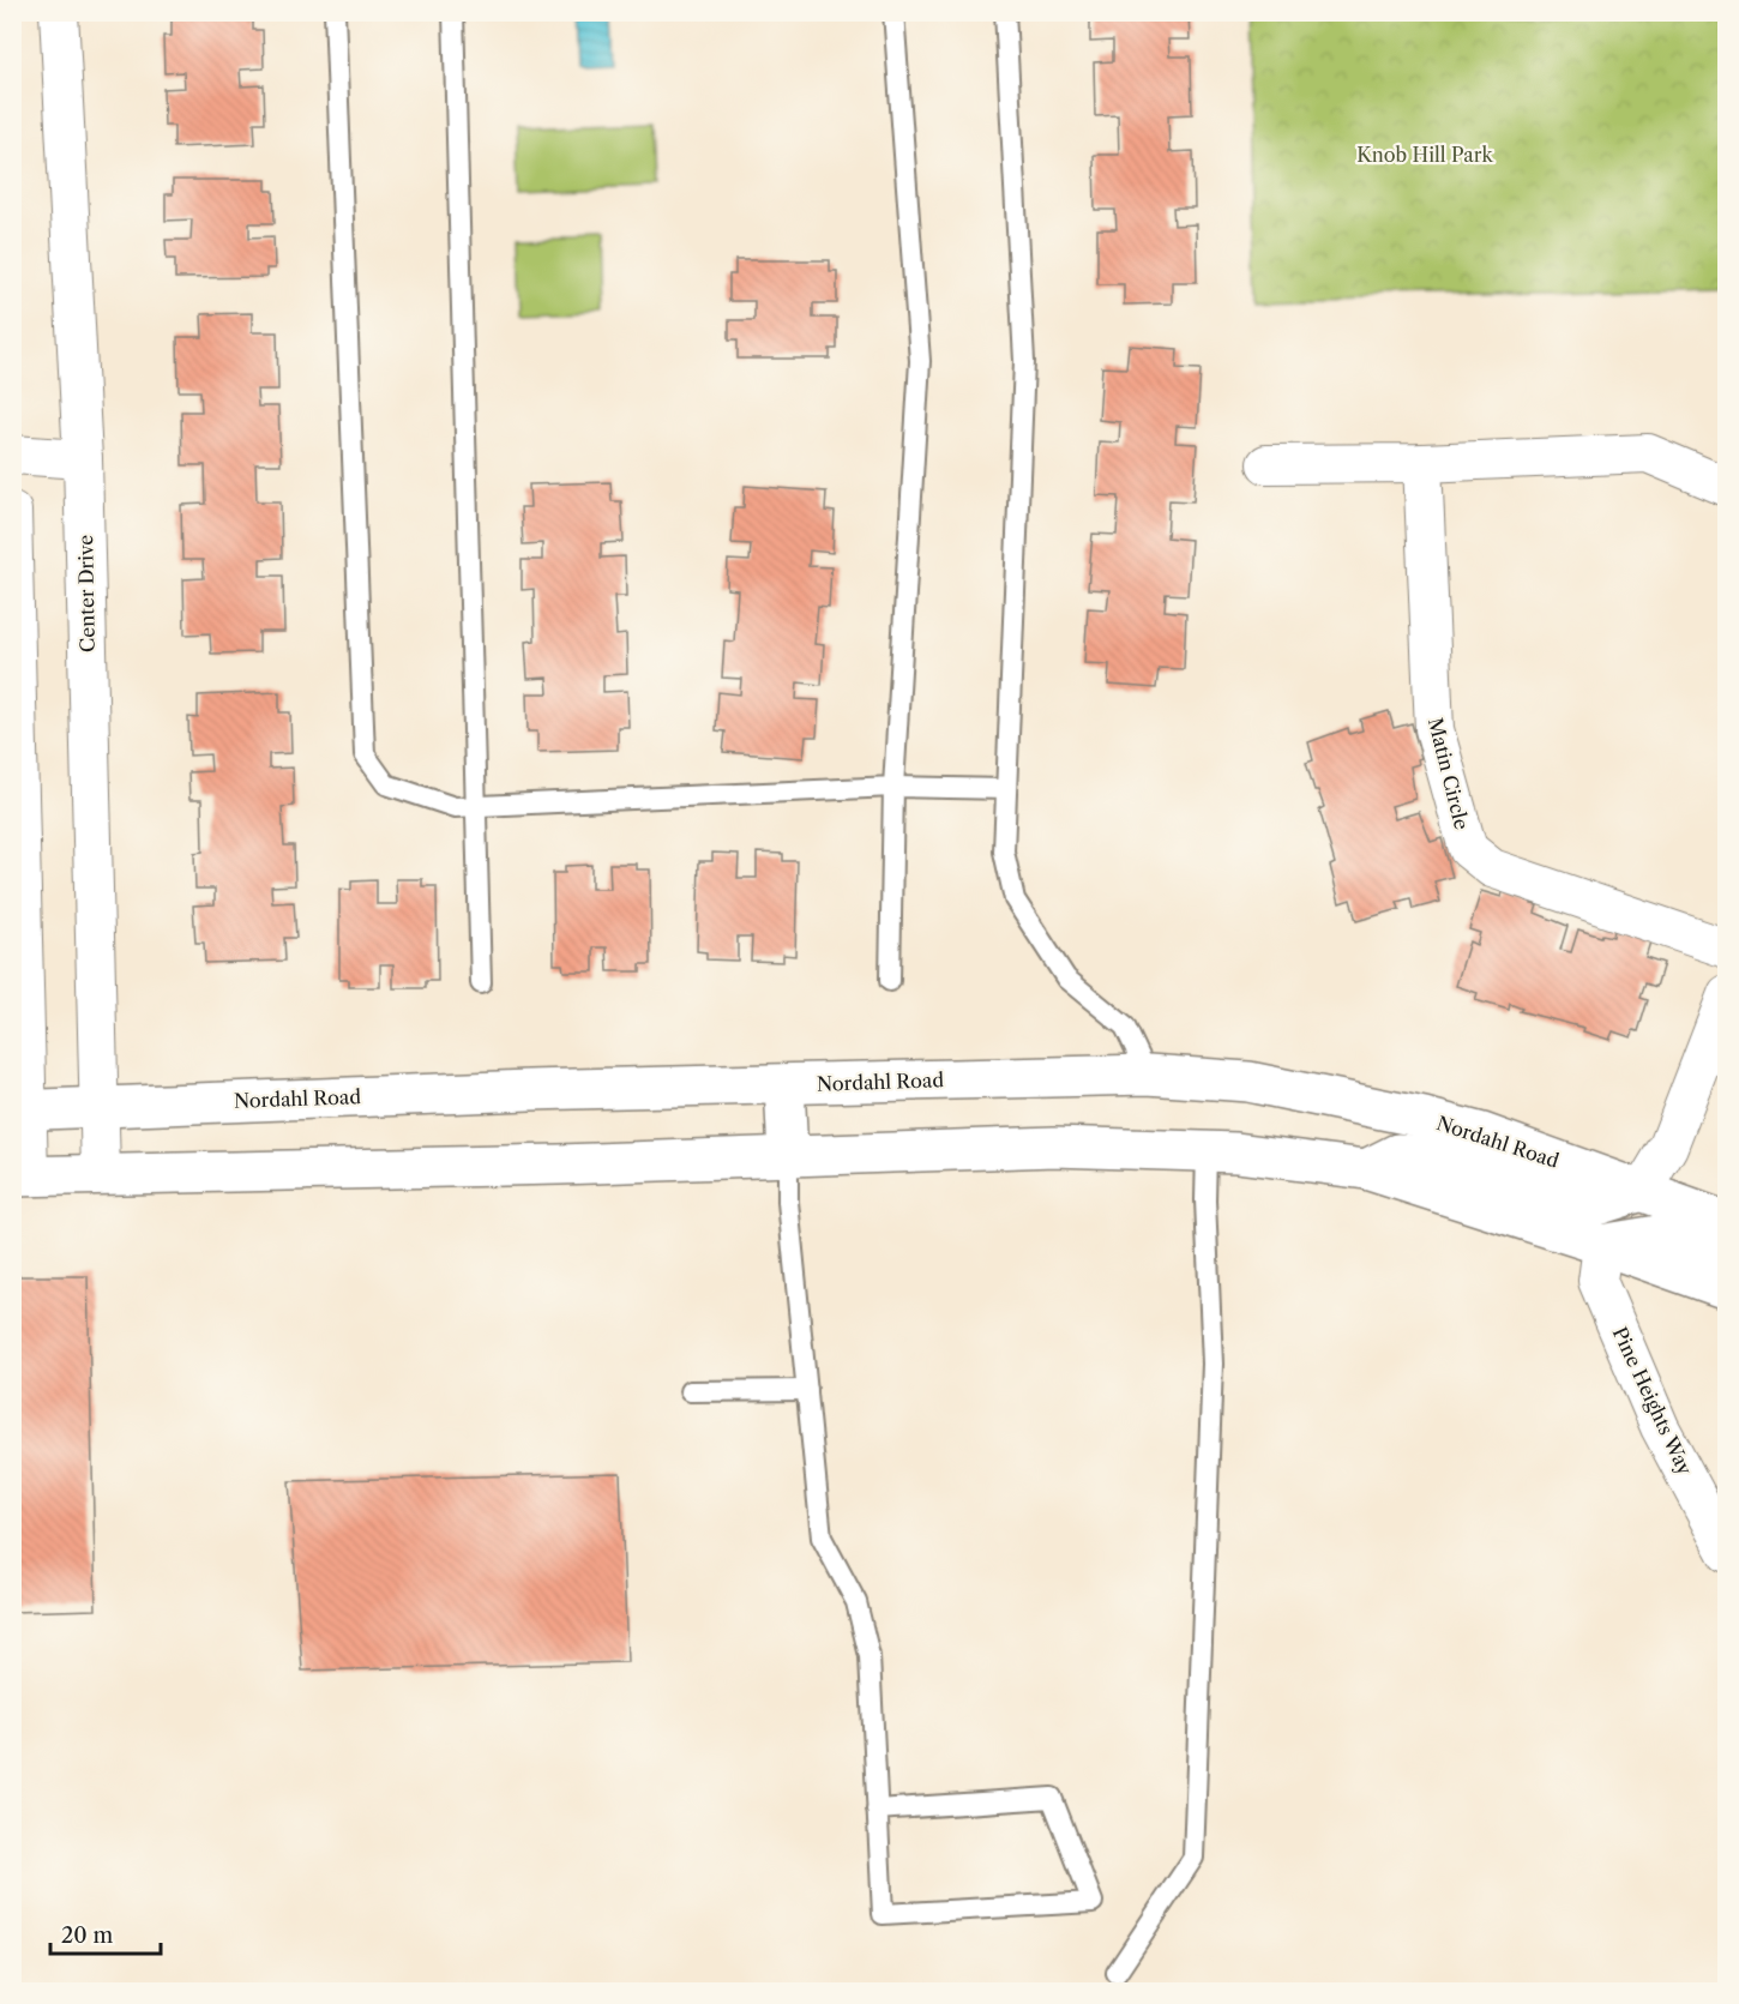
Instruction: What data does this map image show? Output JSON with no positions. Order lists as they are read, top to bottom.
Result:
{
  "streets": {
    "main road": ["Nordahl Road"],
    "street": ["Center Drive", "Matin Circle", "Pine Heights Way"]
  },
  "crossings": [
    ["Center Drive", "Nordahl Road"]
  ],
  "parks": ["Knob Hill Park"],
  "scale_bar": "20 m"
}
